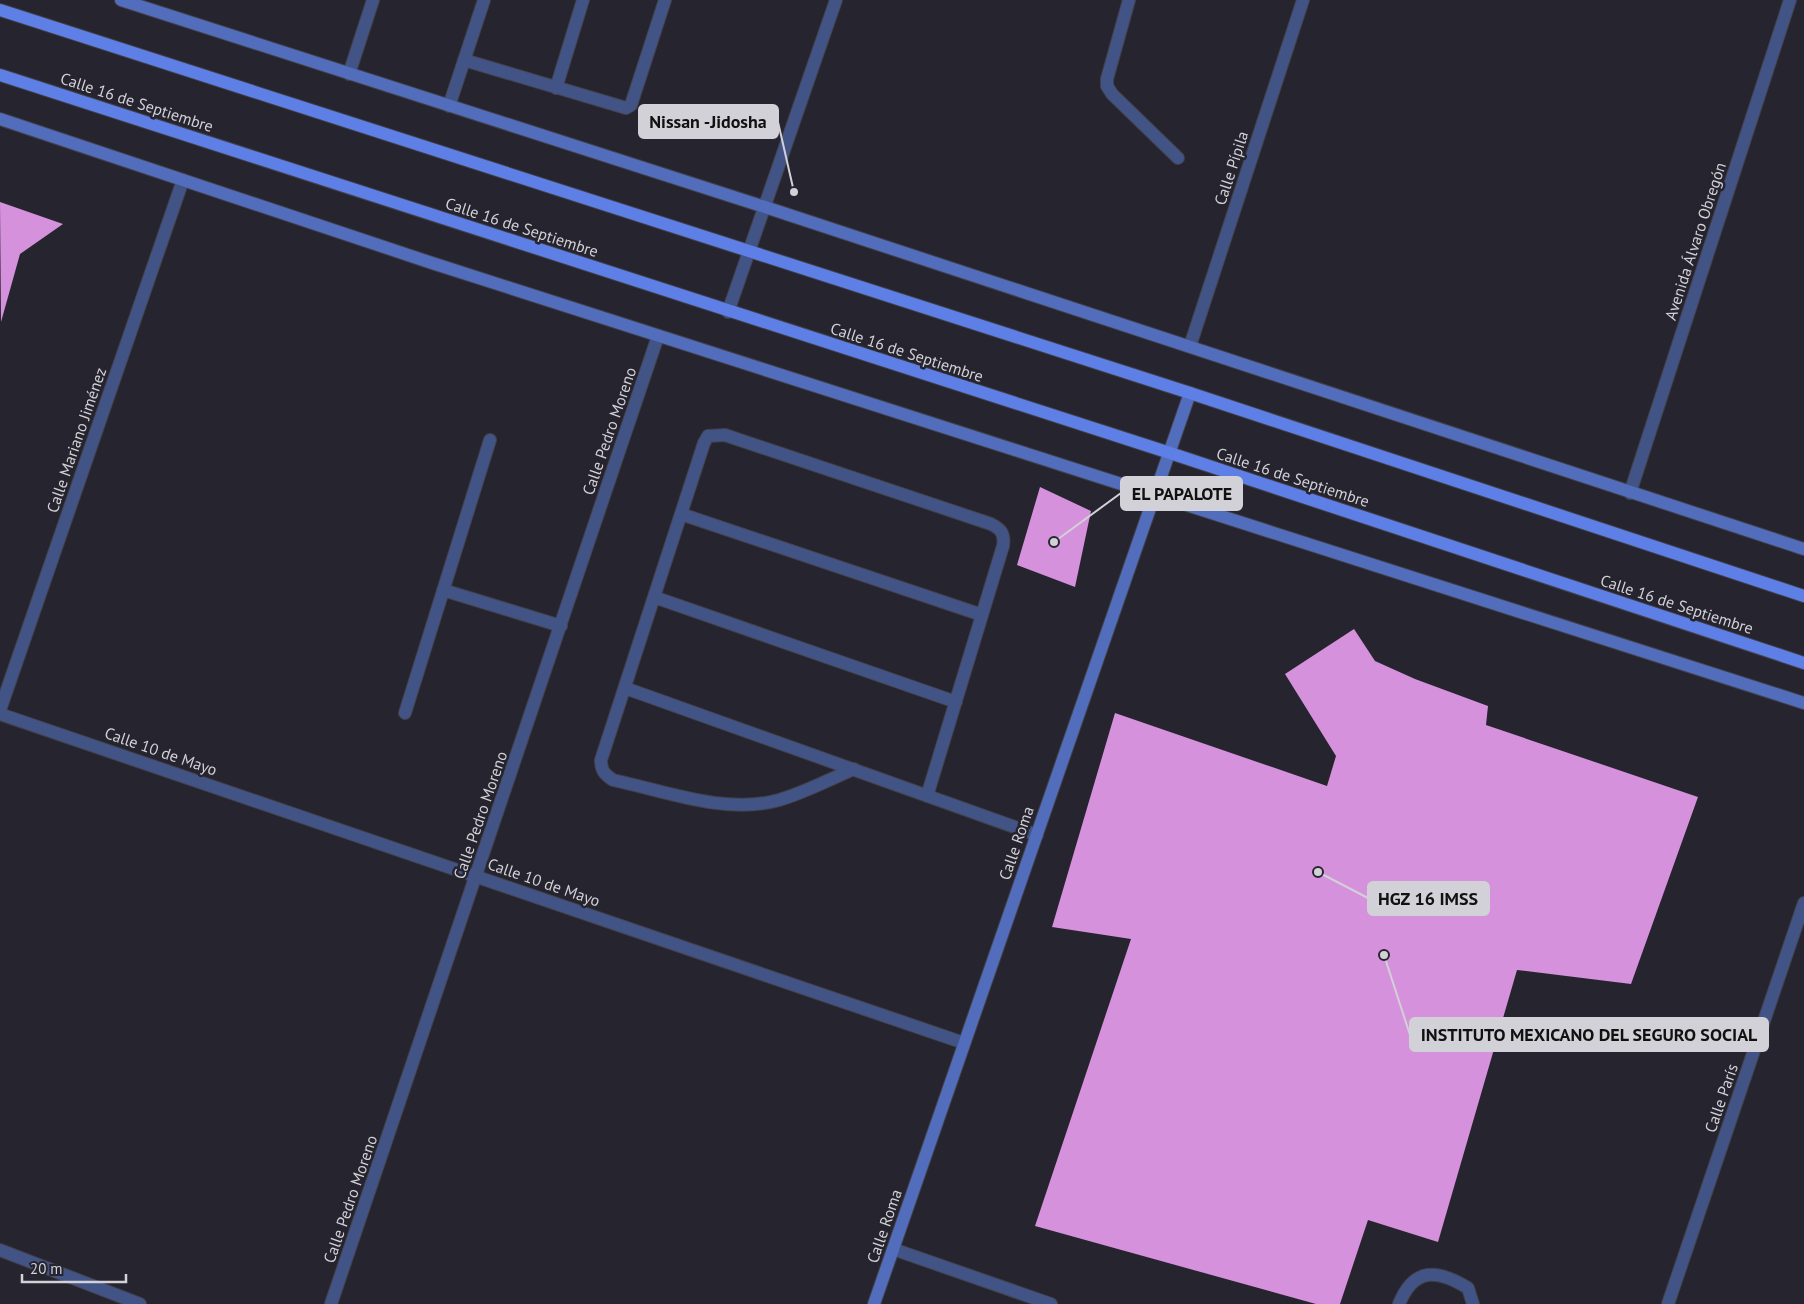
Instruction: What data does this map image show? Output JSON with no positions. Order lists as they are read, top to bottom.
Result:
{
  "streets": {
    "main road": ["Calle 16 de Septiembre"],
    "street": [
      "Calle Pípila",
      "Avenida Álvaro Obregón",
      "Calle Pedro Moreno",
      "Calle Mariano Jiménez",
      "Calle 10 de Mayo",
      "Calle Roma",
      "Calle París"
    ]
  },
  "crossings": [
    ["Calle 16 de Septiembre", "Calle Roma"],
    ["Calle Pedro Moreno", "Calle 10 de Mayo"],
    ["Calle Mariano Jiménez", "Calle 10 de Mayo"],
    ["Calle 10 de Mayo", "Calle Roma"]
  ],
  "places": [
    "Nissan -Jidosha",
    "EL PAPALOTE",
    "HGZ 16 IMSS",
    "INSTITUTO MEXICANO DEL SEGURO SOCIAL"
  ],
  "scale_bar": "20 m"
}
